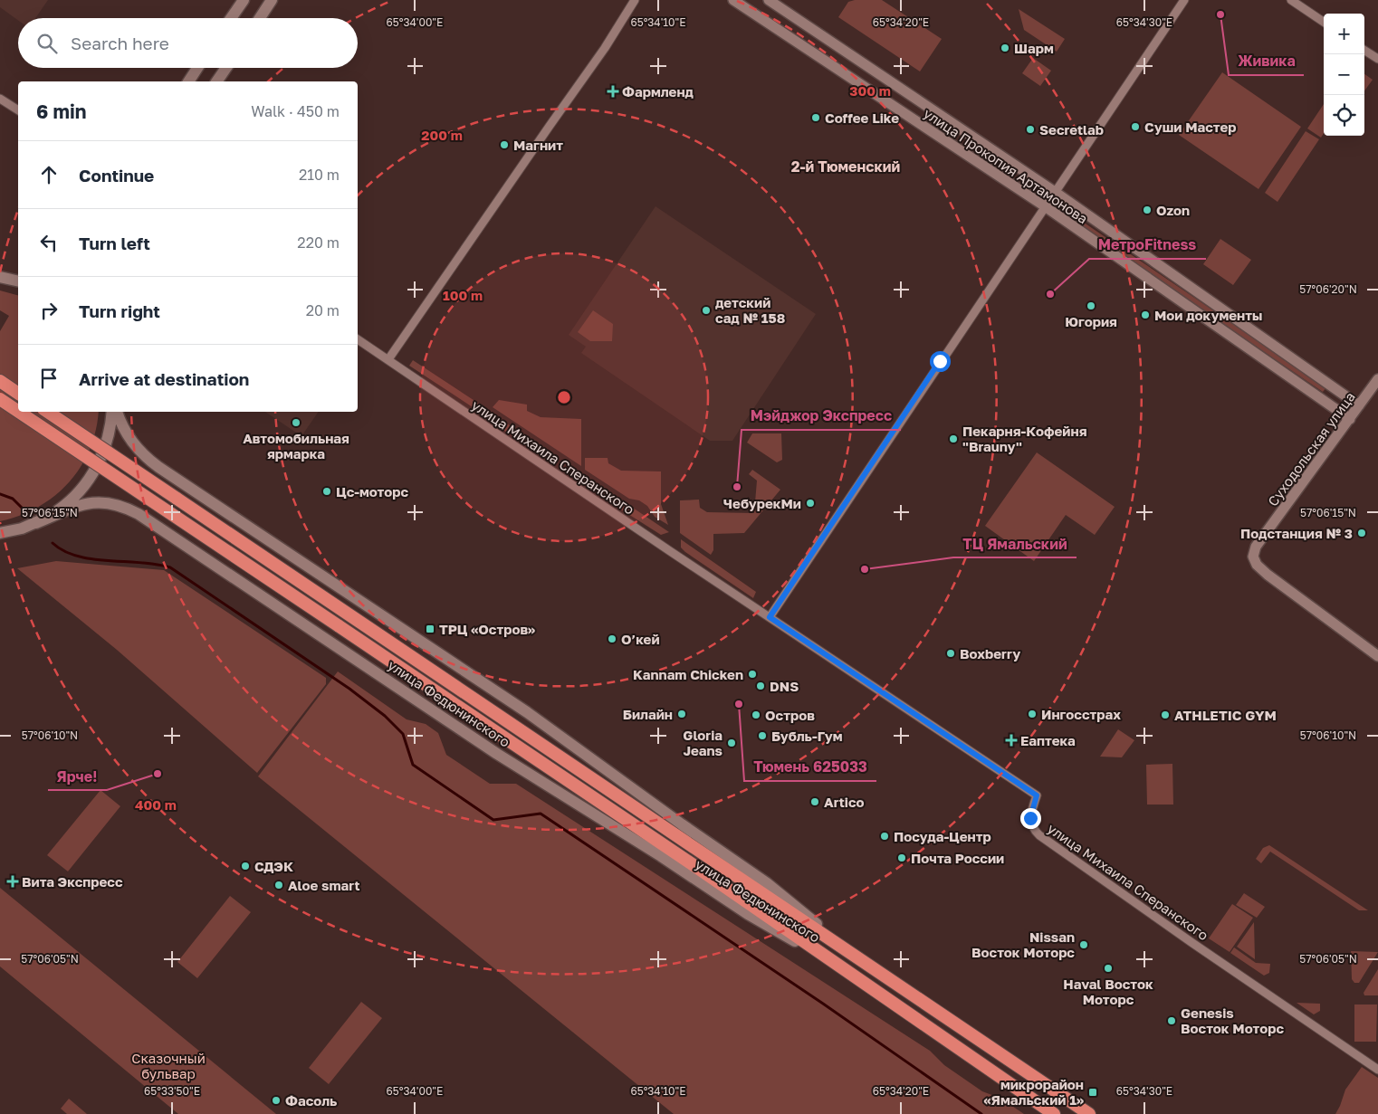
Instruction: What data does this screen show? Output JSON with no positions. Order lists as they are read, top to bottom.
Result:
{
  "streets": {
    "highway": ["улица Федюнинского"],
    "street": ["улица Прокопия Артамонова", "Суходольская улица", "улица Михаила Сперанского"]
  },
  "crossings": [
    ["улица Прокопия Артамонова", "Суходольская улица"]
  ],
  "districts": ["2-й Тюменский"],
  "parks": ["Сказочный бульвар"],
  "places": {
    "other": [
      "Живика",
      "Шарм",
      "Coffee Like",
      "Суши Мастер",
      "Secretlab",
      "Магнит",
      "Ozon",
      "МетроFitness",
      "Югория",
      "детский сад № 158",
      "Мои документы",
      "Автомобильная ярмарка",
      "Пекарня-Кофейня \"Brauny\"",
      "Мэйджор Экспресс",
      "Цс-моторс",
      "ЧебурекМи",
      "Подстанция № 3",
      "ТЦ Ямальский",
      "О’кей",
      "Boxberry",
      "Kannam Chicken",
      "DNS",
      "Тюмень 625033",
      "Билайн",
      "Ингосстрах",
      "Остров",
      "ATHLETIC GYM",
      "Бубль-Гум",
      "Gloria Jeans",
      "Ярче!",
      "Artico",
      "Посуда-Центр",
      "Почта России",
      "СДЭК",
      "Aloe smart",
      "Nissan Восток Моторс",
      "Haval Восток Моторс",
      "Genesis Восток Моторс",
      "Фасоль"
    ],
    "health": ["Фармленд", "Еаптека", "Вита Экспресс"],
    "transit": ["ТРЦ «Остров»", "микрорайон «Ямальский 1»"]
  },
  "page": {
    "map_buttons": ["+", "−"],
    "search": "Search here",
    "heading": ["6 min", "Walk · 450 m"],
    "list": [
      ["Continue", "210 m"],
      ["Turn left", "220 m"],
      ["Turn right", "20 m"],
      "Arrive at destination"
    ]
  },
  "coordinates": [
    "65°34'00\"E",
    "65°34'10\"E",
    "65°34'20\"E",
    "65°34'30\"E",
    "57°06'20\"N",
    "57°06'15\"N",
    "57°06'10\"N",
    "57°06'05\"N",
    "65°33'50\"E"
  ],
  "rings": [
    "300 m",
    "200 m",
    "100 m",
    "400 m"
  ]
}
